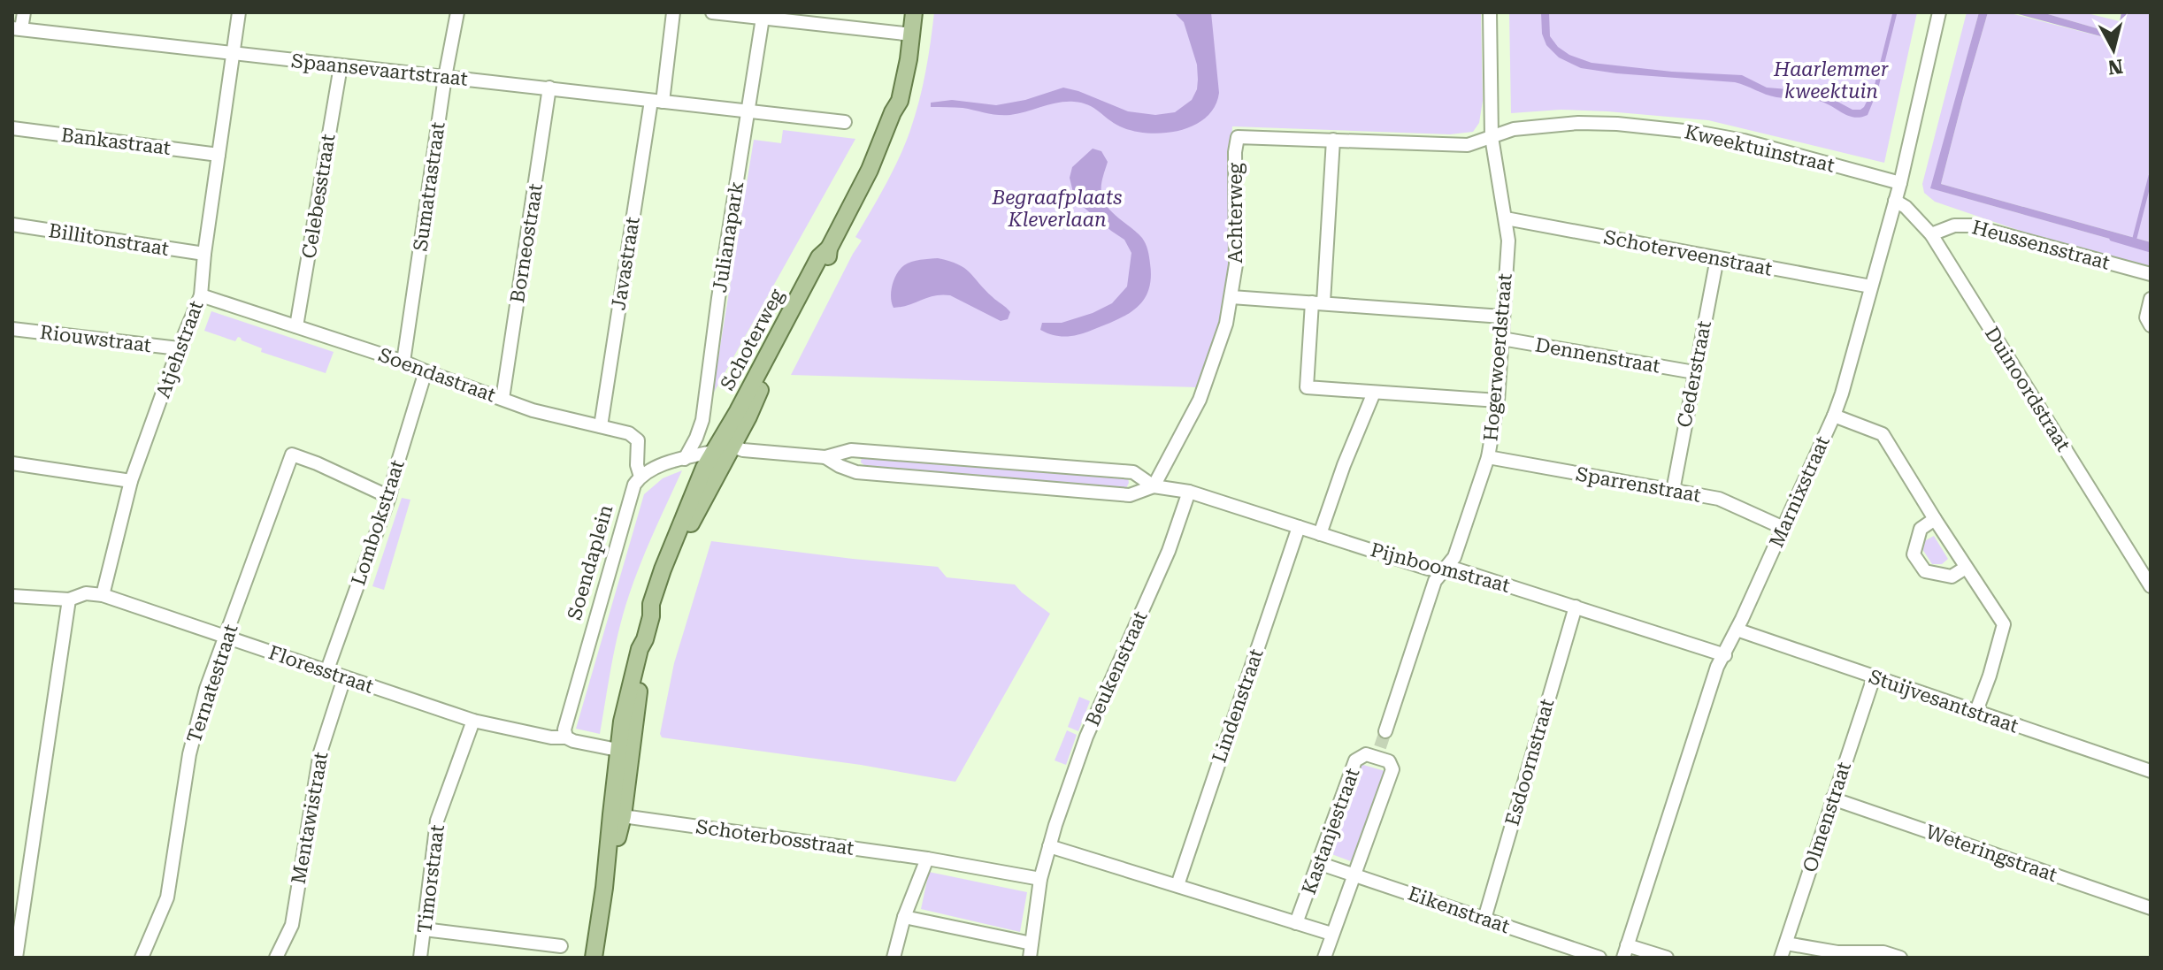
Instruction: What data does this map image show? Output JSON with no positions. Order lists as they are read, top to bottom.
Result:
{
  "streets": {
    "main road": ["Schoterweg"],
    "street": [
      "Spaansevaartstraat",
      "Bankastraat",
      "Kweektuinstraat",
      "Sumatrastraat",
      "Celebesstraat",
      "Achterweg",
      "Julianapark",
      "Billitonstraat",
      "Borneostraat",
      "Heussensstraat",
      "Schoterveenstraat",
      "Javastraat",
      "Riouwstraat",
      "Atjehstraat",
      "Dennenstraat",
      "Hogerwoerdstraat",
      "Cederstraat",
      "Soendastraat",
      "Duinoordstraat",
      "Sparrenstraat",
      "Marnixstraat",
      "Lombokstraat",
      "Soendaplein",
      "Pijnboomstraat",
      "Beukenstraat",
      "Floresstraat",
      "Ternatestraat",
      "Stuijvesantstraat",
      "Lindenstraat",
      "Esdoornstraat",
      "Olmenstraat",
      "Mentawistraat",
      "Kastanjestraat",
      "Schoterbosstraat",
      "Weteringstraat",
      "Timorstraat",
      "Eikenstraat"
    ]
  },
  "crossings": [
    ["Spaansevaartstraat", "Sumatrastraat"],
    ["Spaansevaartstraat", "Celebesstraat"],
    ["Spaansevaartstraat", "Julianapark"],
    ["Spaansevaartstraat", "Borneostraat"],
    ["Spaansevaartstraat", "Javastraat"],
    ["Spaansevaartstraat", "Atjehstraat"],
    ["Bankastraat", "Atjehstraat"],
    ["Kweektuinstraat", "Achterweg"],
    ["Kweektuinstraat", "Hogerwoerdstraat"],
    ["Kweektuinstraat", "Marnixstraat"],
    ["Sumatrastraat", "Soendastraat"],
    ["Celebesstraat", "Soendastraat"],
    ["Achterweg", "Hogerwoerdstraat"],
    ["Achterweg", "Pijnboomstraat"],
    ["Billitonstraat", "Atjehstraat"],
    ["Borneostraat", "Soendastraat"],
    ["Heussensstraat", "Duinoordstraat"],
    ["Schoterveenstraat", "Hogerwoerdstraat"],
    ["Schoterveenstraat", "Cederstraat"],
    ["Schoterveenstraat", "Marnixstraat"],
    ["Javastraat", "Soendastraat"],
    ["Riouwstraat", "Atjehstraat"],
    ["Schoterweg", "Pijnboomstraat"],
    ["Atjehstraat", "Soendastraat"],
    ["Atjehstraat", "Floresstraat"],
    ["Dennenstraat", "Hogerwoerdstraat"],
    ["Dennenstraat", "Cederstraat"],
    ["Hogerwoerdstraat", "Sparrenstraat"],
    ["Hogerwoerdstraat", "Pijnboomstraat"],
    ["Cederstraat", "Sparrenstraat"],
    ["Soendastraat", "Lombokstraat"],
    ["Soendastraat", "Soendaplein"],
    ["Duinoordstraat", "Marnixstraat"],
    ["Sparrenstraat", "Marnixstraat"],
    ["Marnixstraat", "Pijnboomstraat"],
    ["Marnixstraat", "Stuijvesantstraat"],
    ["Lombokstraat", "Floresstraat"],
    ["Lombokstraat", "Ternatestraat"],
    ["Soendaplein", "Floresstraat"],
    ["Pijnboomstraat", "Beukenstraat"],
    ["Pijnboomstraat", "Lindenstraat"],
    ["Pijnboomstraat", "Esdoornstraat"],
    ["Beukenstraat", "Schoterbosstraat"],
    ["Floresstraat", "Ternatestraat"],
    ["Floresstraat", "Mentawistraat"],
    ["Floresstraat", "Timorstraat"],
    ["Stuijvesantstraat", "Olmenstraat"],
    ["Esdoornstraat", "Eikenstraat"],
    ["Olmenstraat", "Weteringstraat"],
    ["Kastanjestraat", "Eikenstraat"]
  ],
  "parks": ["Haarlemmer kweektuin", "Begraafplaats Kleverlaan"],
  "north": "bottom"
}
